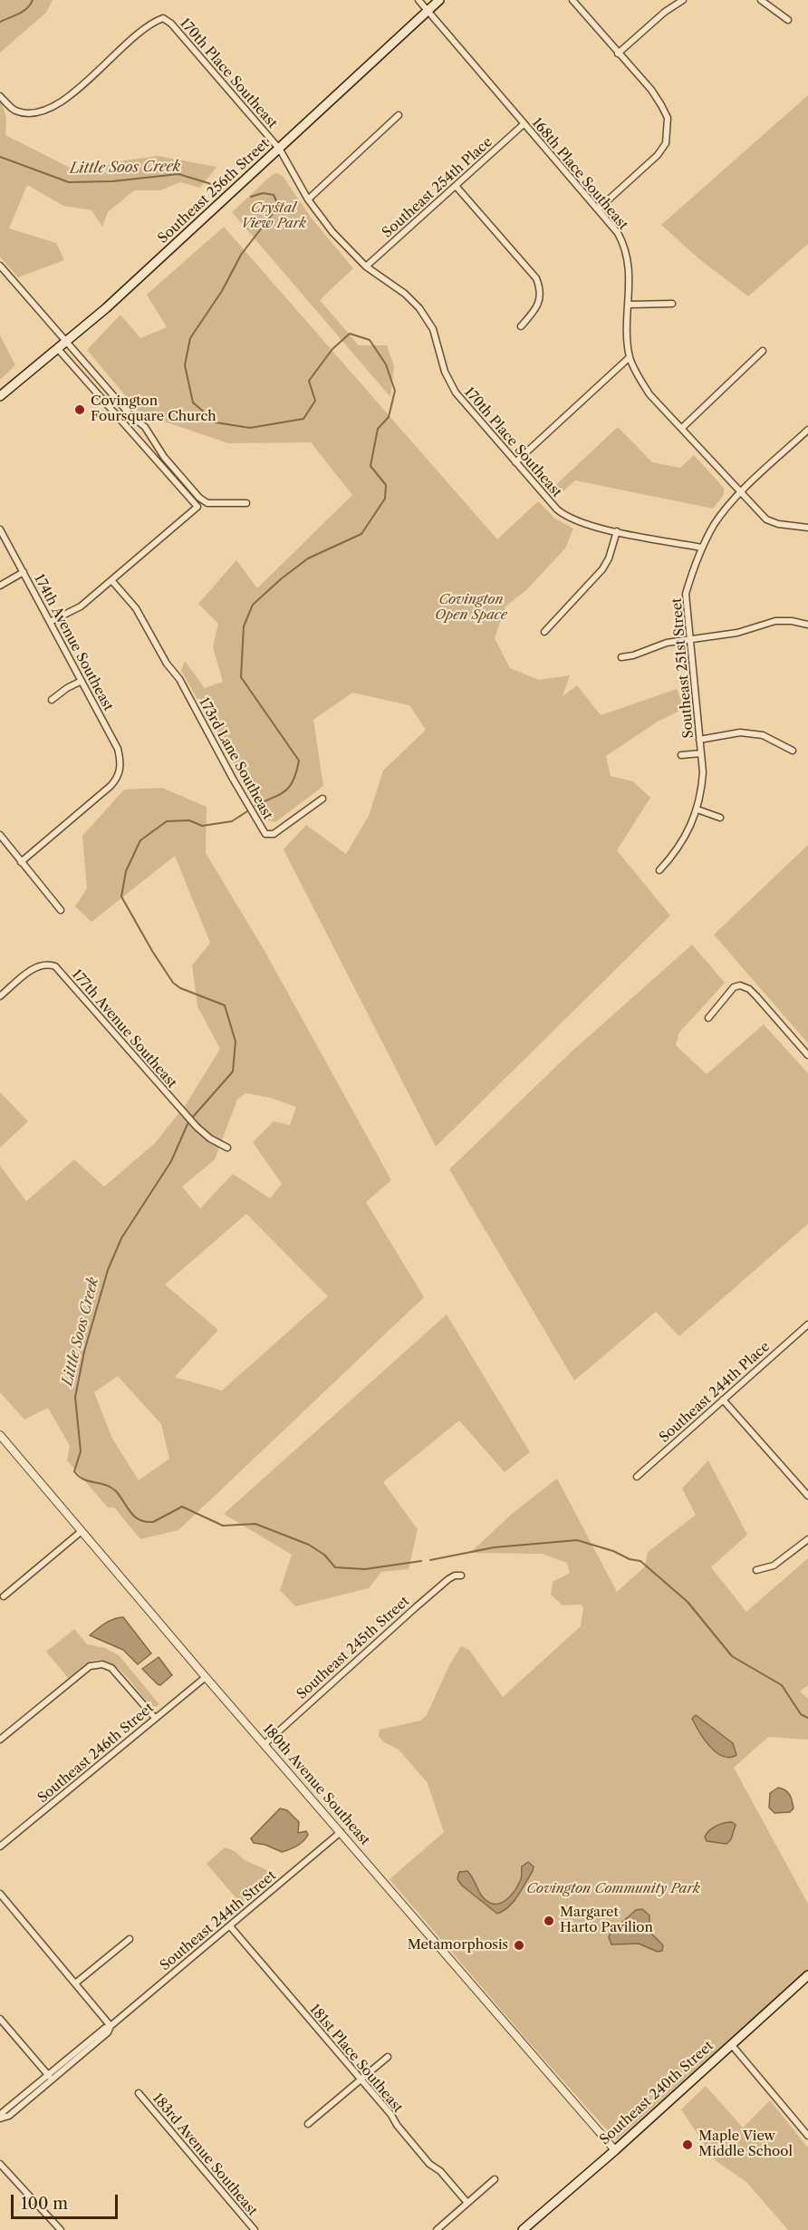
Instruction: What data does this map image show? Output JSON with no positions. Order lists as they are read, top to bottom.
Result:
{
  "streets": {
    "main road": ["Southeast 256th Street", "Southeast 240th Street"],
    "street": [
      "170th Place Southeast",
      "168th Place Southeast",
      "Southeast 254th Place",
      "174th Avenue Southeast",
      "Southeast 251st Street",
      "173rd Lane Southeast",
      "177th Avenue Southeast",
      "Southeast 244th Place",
      "Southeast 245th Street",
      "Southeast 246th Street",
      "180th Avenue Southeast",
      "Southeast 244th Street",
      "181st Place Southeast",
      "183rd Avenue Southeast"
    ]
  },
  "crossings": [
    ["170th Place Southeast", "Southeast 254th Place"],
    ["170th Place Southeast", "Southeast 256th Street"],
    ["170th Place Southeast", "Southeast 251st Street"],
    ["168th Place Southeast", "Southeast 254th Place"],
    ["168th Place Southeast", "Southeast 256th Street"],
    ["168th Place Southeast", "Southeast 251st Street"],
    ["Southeast 245th Street", "180th Avenue Southeast"],
    ["Southeast 246th Street", "180th Avenue Southeast"],
    ["180th Avenue Southeast", "Southeast 244th Street"],
    ["180th Avenue Southeast", "Southeast 240th Street"],
    ["Southeast 244th Street", "181st Place Southeast"]
  ],
  "water": ["Little Soos Creek"],
  "parks": ["Crystal View Park", "Covington Open Space", "Covington Community Park"],
  "places": [
    "Covington Foursquare Church",
    "Margaret Harto Pavilion",
    "Metamorphosis",
    "Maple View Middle School"
  ],
  "scale_bar": "100 m"
}
